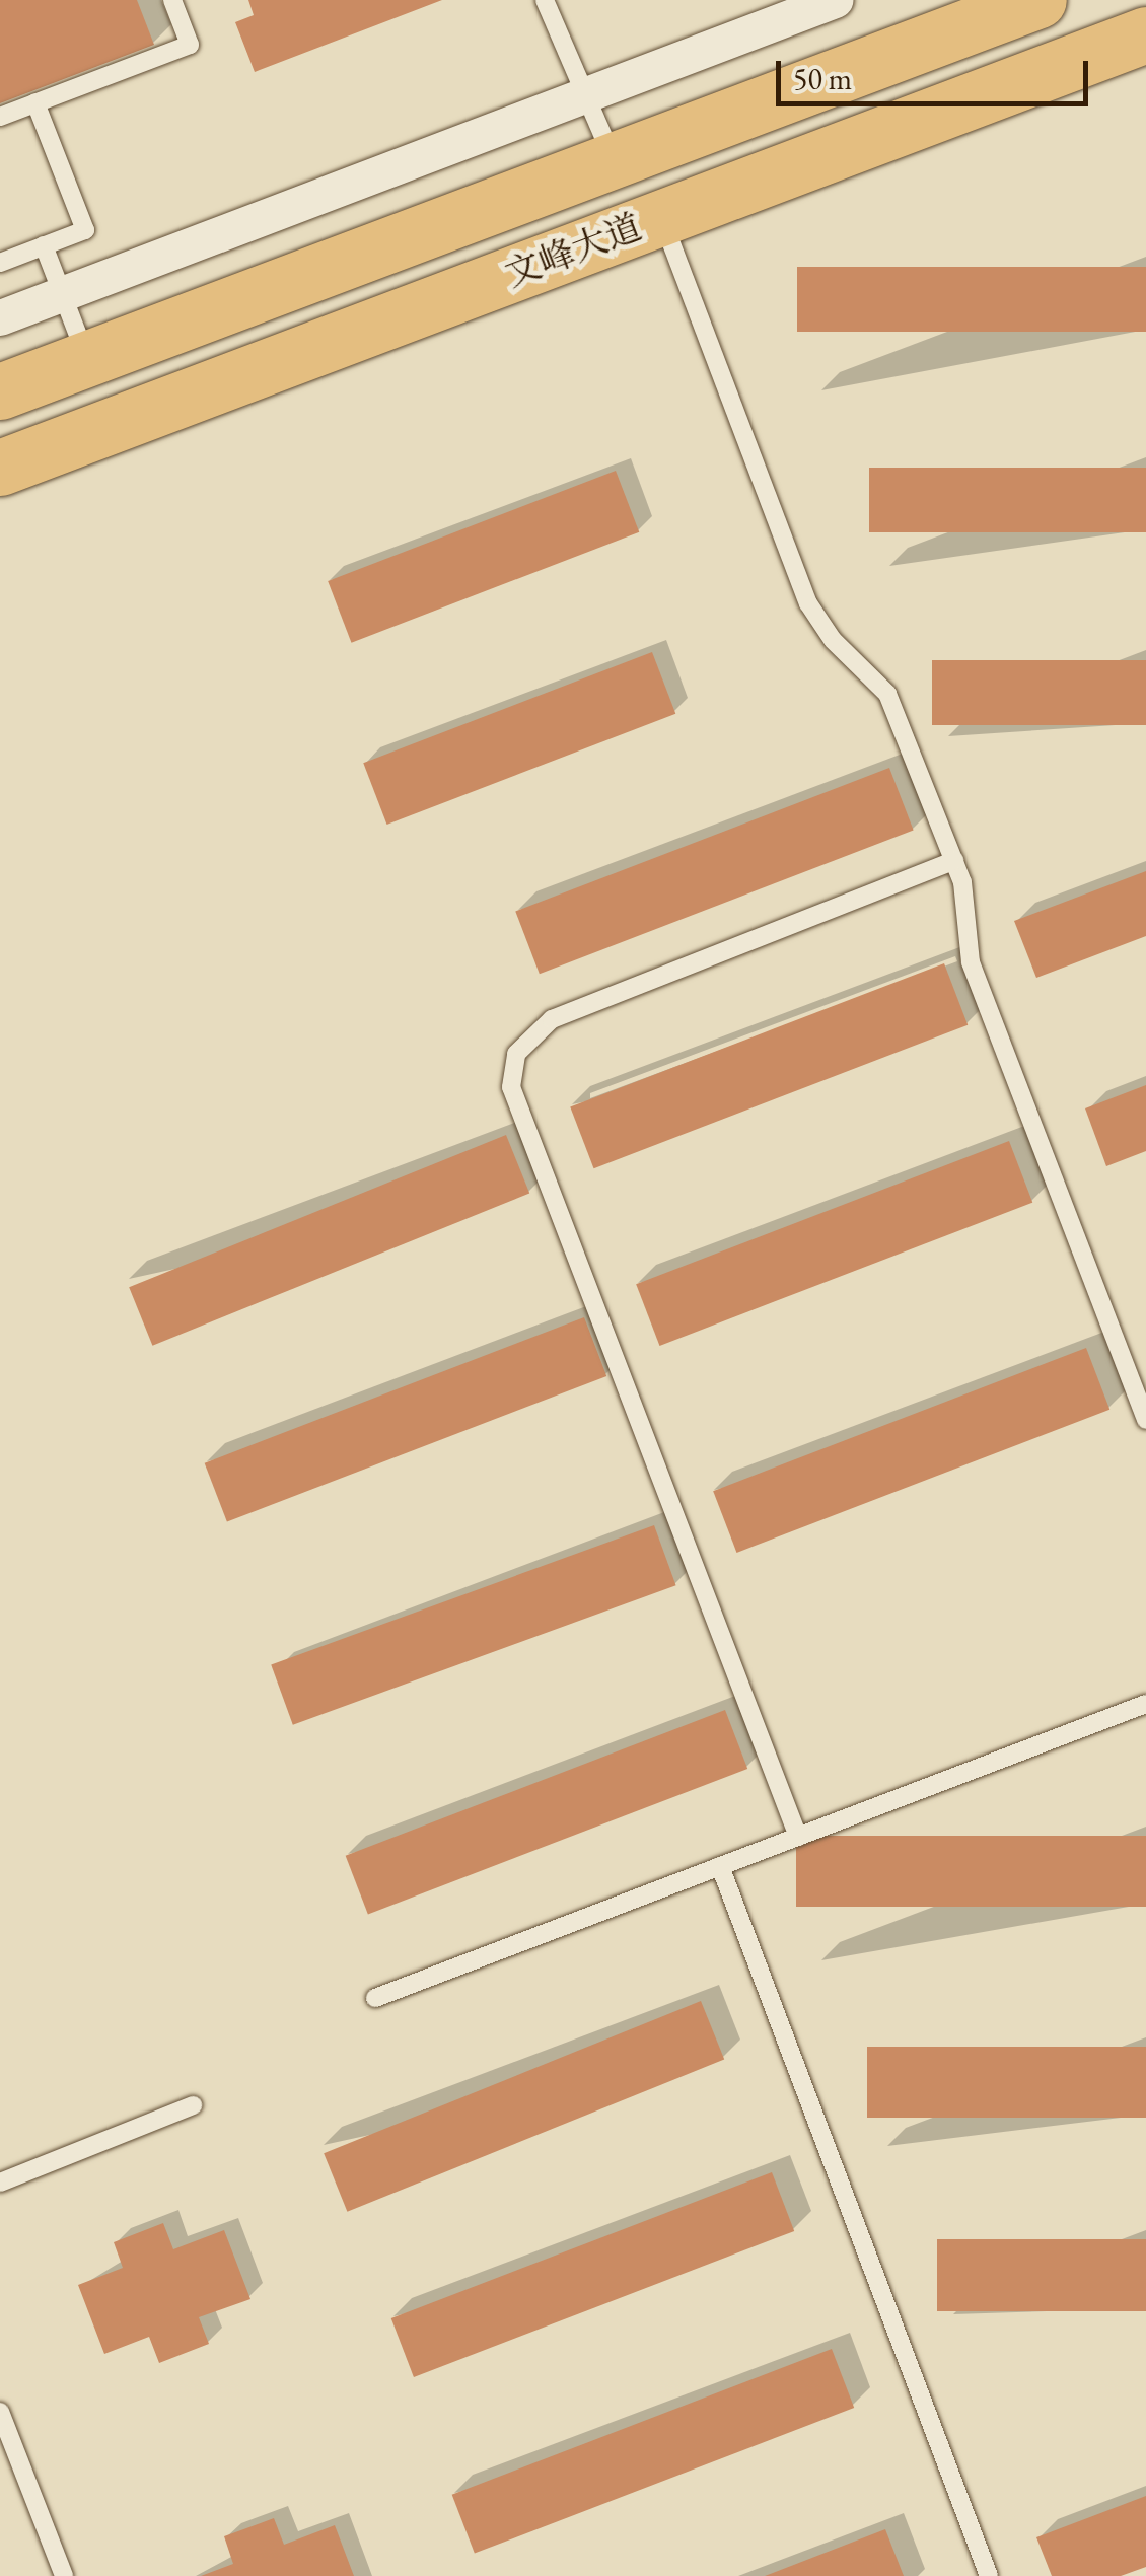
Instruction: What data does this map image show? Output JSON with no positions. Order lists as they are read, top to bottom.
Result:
{
  "streets": {
    "main road": ["文峰大道"]
  },
  "scale_bar": "50 m"
}
